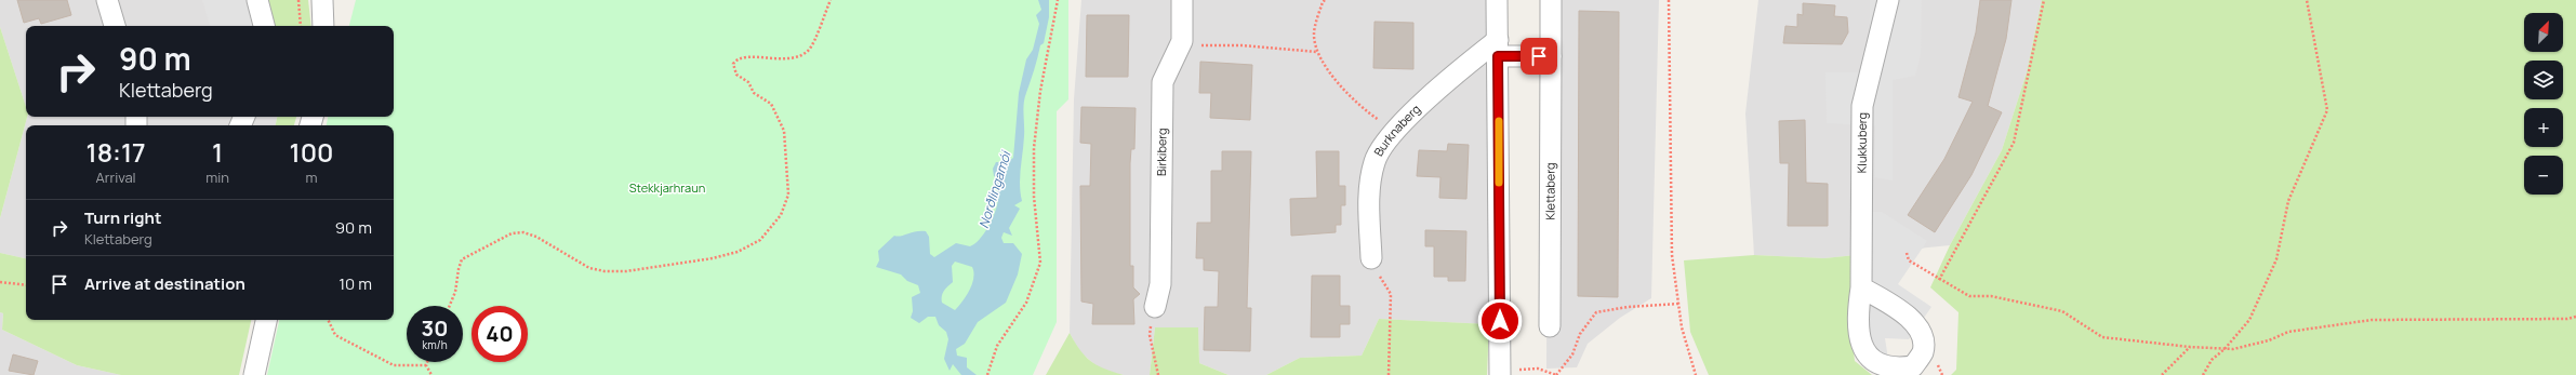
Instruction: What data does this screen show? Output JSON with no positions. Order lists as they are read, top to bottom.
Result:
{
  "streets": {
    "street": [
      "Burknaberg",
      "Klukkuberg",
      "Birkiberg",
      "Klettaberg"
    ]
  },
  "water": ["Norðlingamói"],
  "parks": ["Stekkjarhraun"],
  "north": "top right",
  "page": {
    "map_buttons": ["+", "−"],
    "turn": ["90 m", "Klettaberg"],
    "eta": [
      "18:17",
      "Arrival",
      "1",
      "min",
      "100",
      "m"
    ],
    "list": [
      {
        "name": "Turn right",
        "note": "Klettaberg",
        "value": "90 m"
      },
      {
        "name": "Arrive at destination",
        "value": "10 m"
      }
    ],
    "speed": "30 km/h",
    "limit": "40"
  }
}
